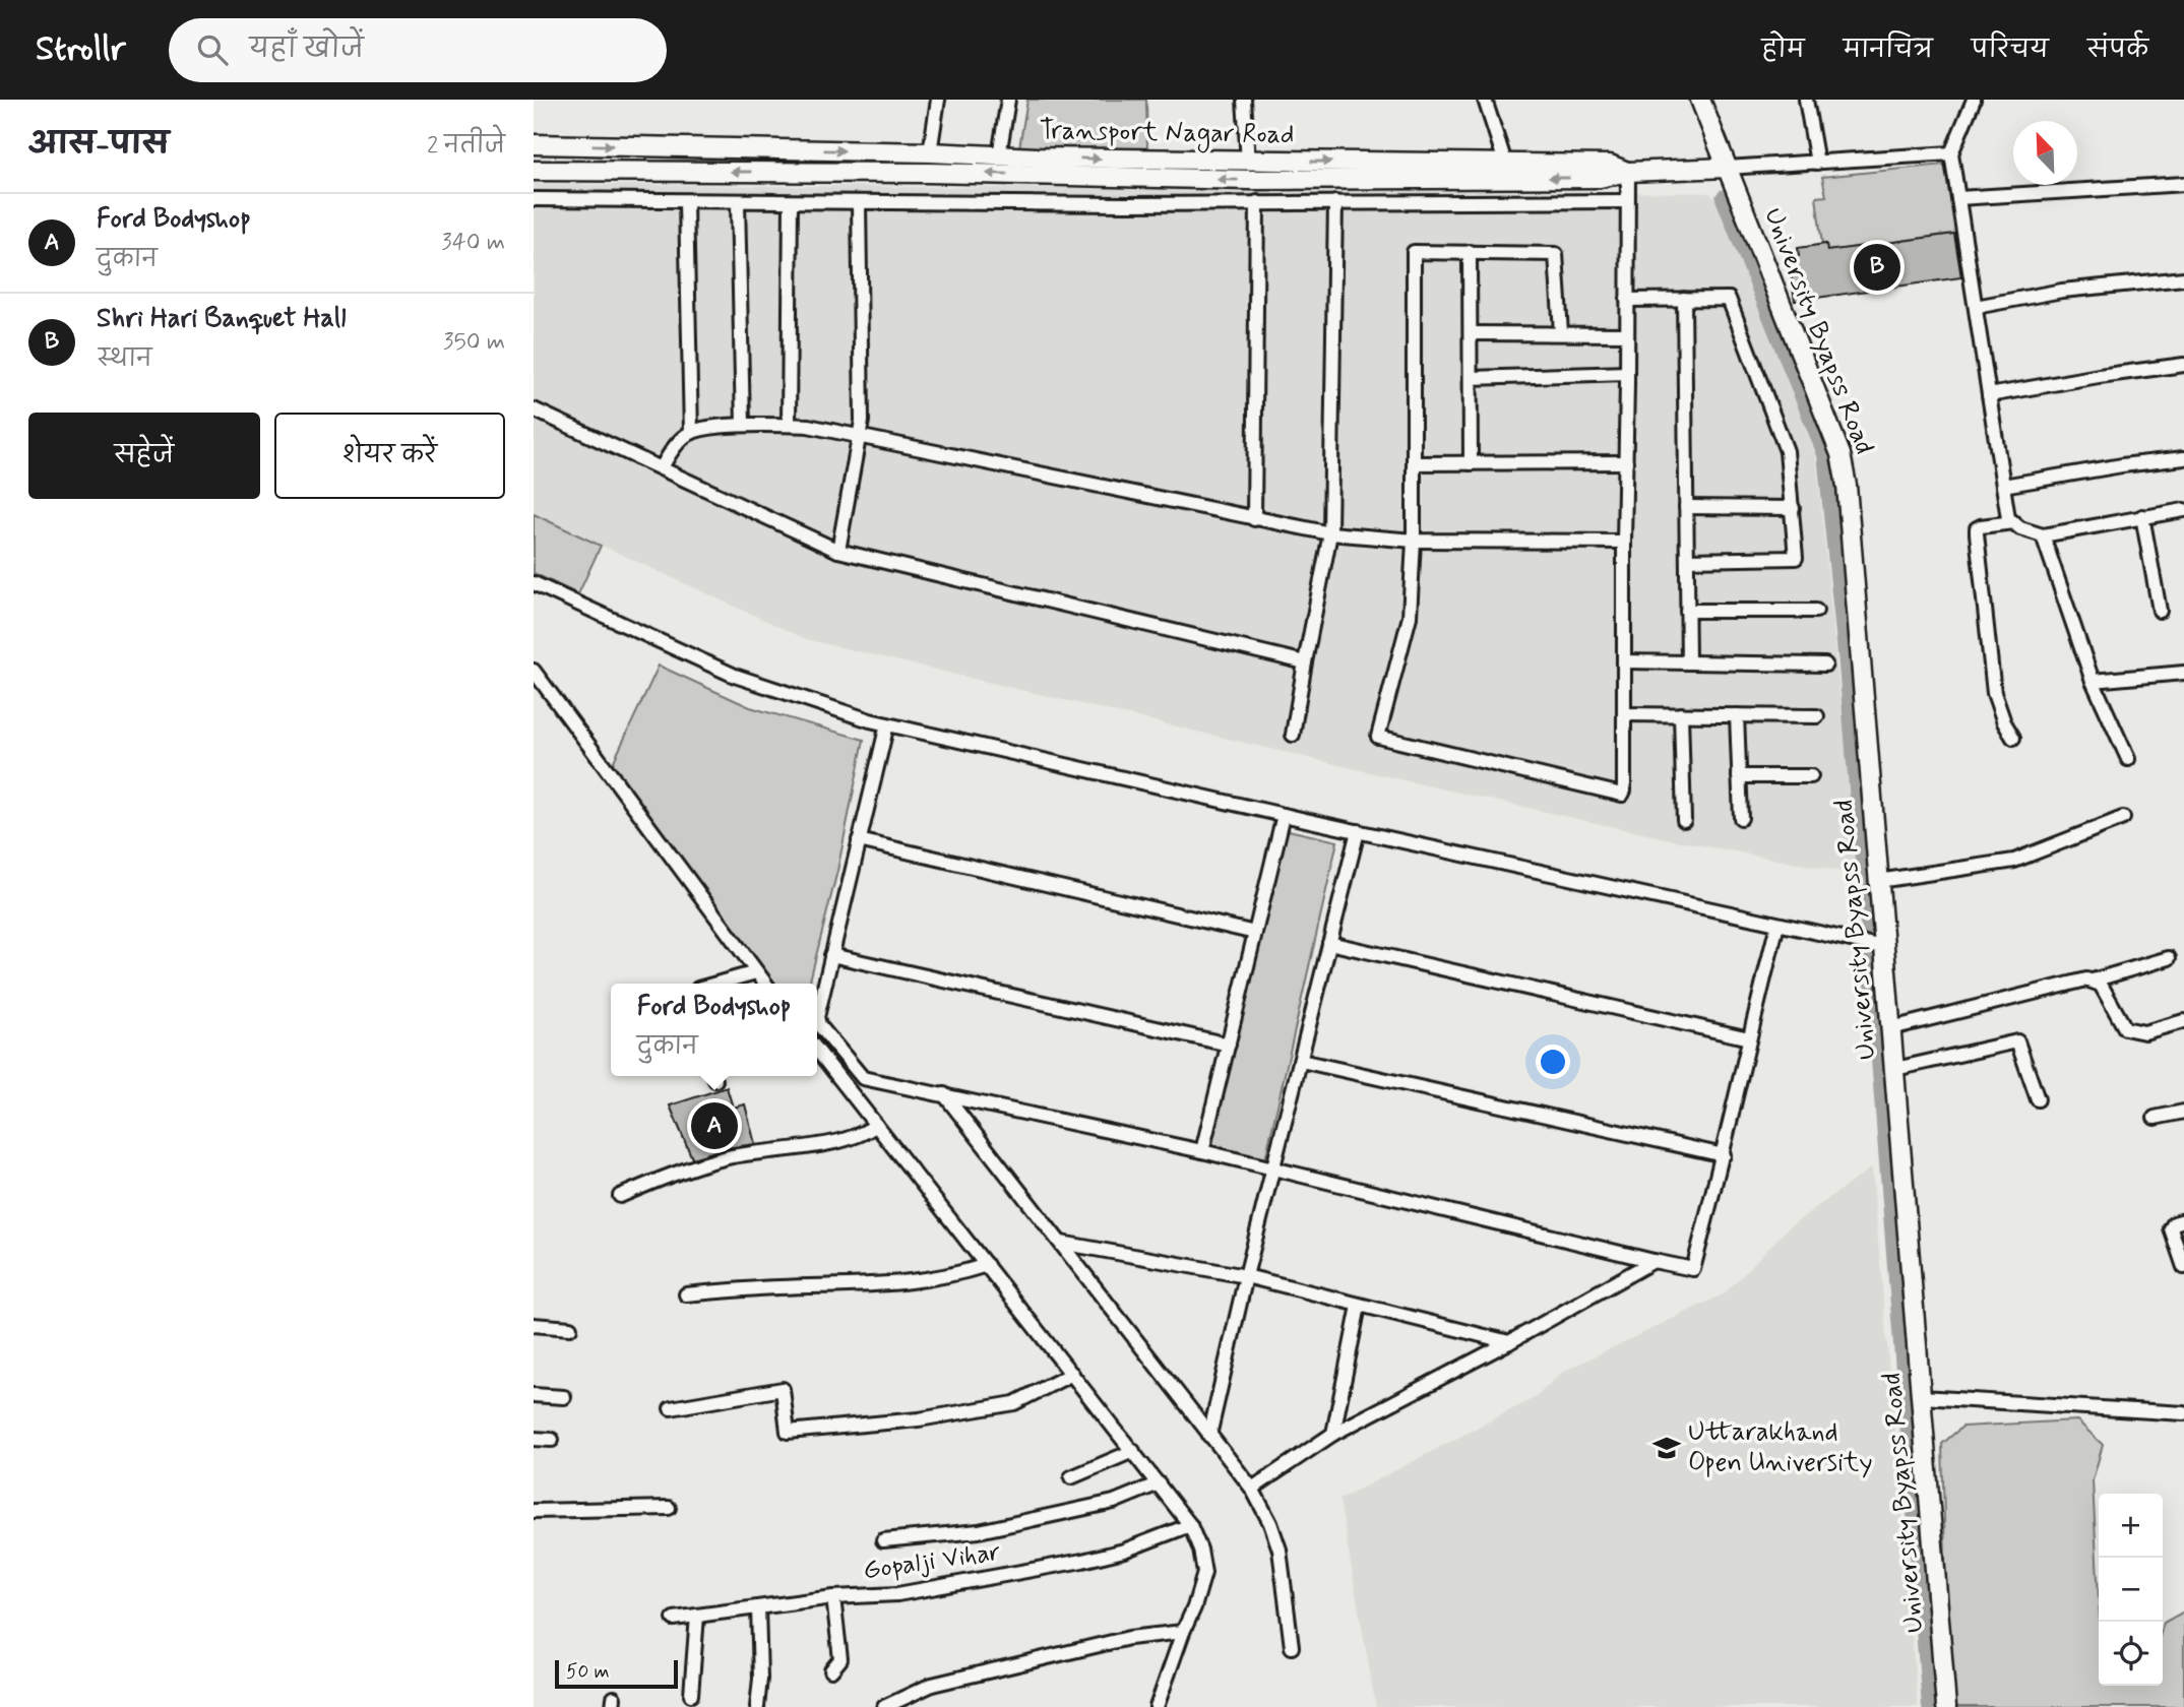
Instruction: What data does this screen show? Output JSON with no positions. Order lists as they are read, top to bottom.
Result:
{
  "streets": {
    "main road": ["Transport Nagar Road", "University Byapss Road"],
    "street": ["Gopalji Vihar"]
  },
  "crossings": [
    ["Transport Nagar Road", "University Byapss Road"]
  ],
  "places": {
    "school or university": ["Uttarakhand Open University"]
  },
  "scale_bar": "50 m",
  "north": "top left",
  "page": {
    "header": "Strollr",
    "search": "यहाँ खोजें",
    "nav": [
      "होम",
      "मानचित्र",
      "परिचय",
      "संपर्क"
    ],
    "heading": ["आस-पास", "2 नतीजे"],
    "list": [
      {
        "mark": "A",
        "name": "Ford Bodyshop",
        "note": "दुकान",
        "value": "340 m"
      },
      {
        "mark": "B",
        "name": "Shri Hari Banquet Hall",
        "note": "स्थान",
        "value": "350 m"
      }
    ],
    "pins": ["B", "A"],
    "buttons": ["सहेजें", "शेयर करें"],
    "popup": ["Ford Bodyshop", "दुकान"],
    "map_buttons": ["+", "−"],
    "scale": "50 m"
  }
}
